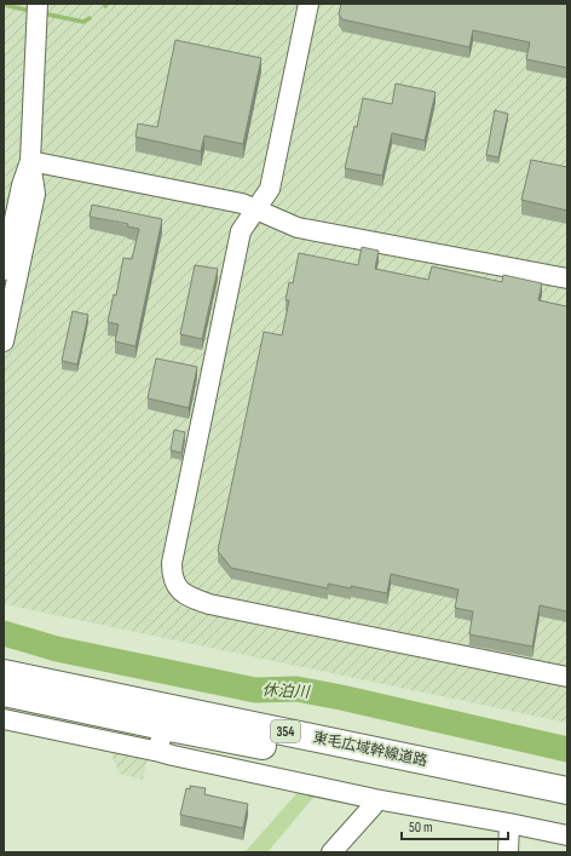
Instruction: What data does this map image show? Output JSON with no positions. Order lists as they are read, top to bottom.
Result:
{
  "streets": {
    "highway": ["354", "東毛広域幹線道路"]
  },
  "water": ["休泊川"],
  "scale_bar": "50 m"
}
